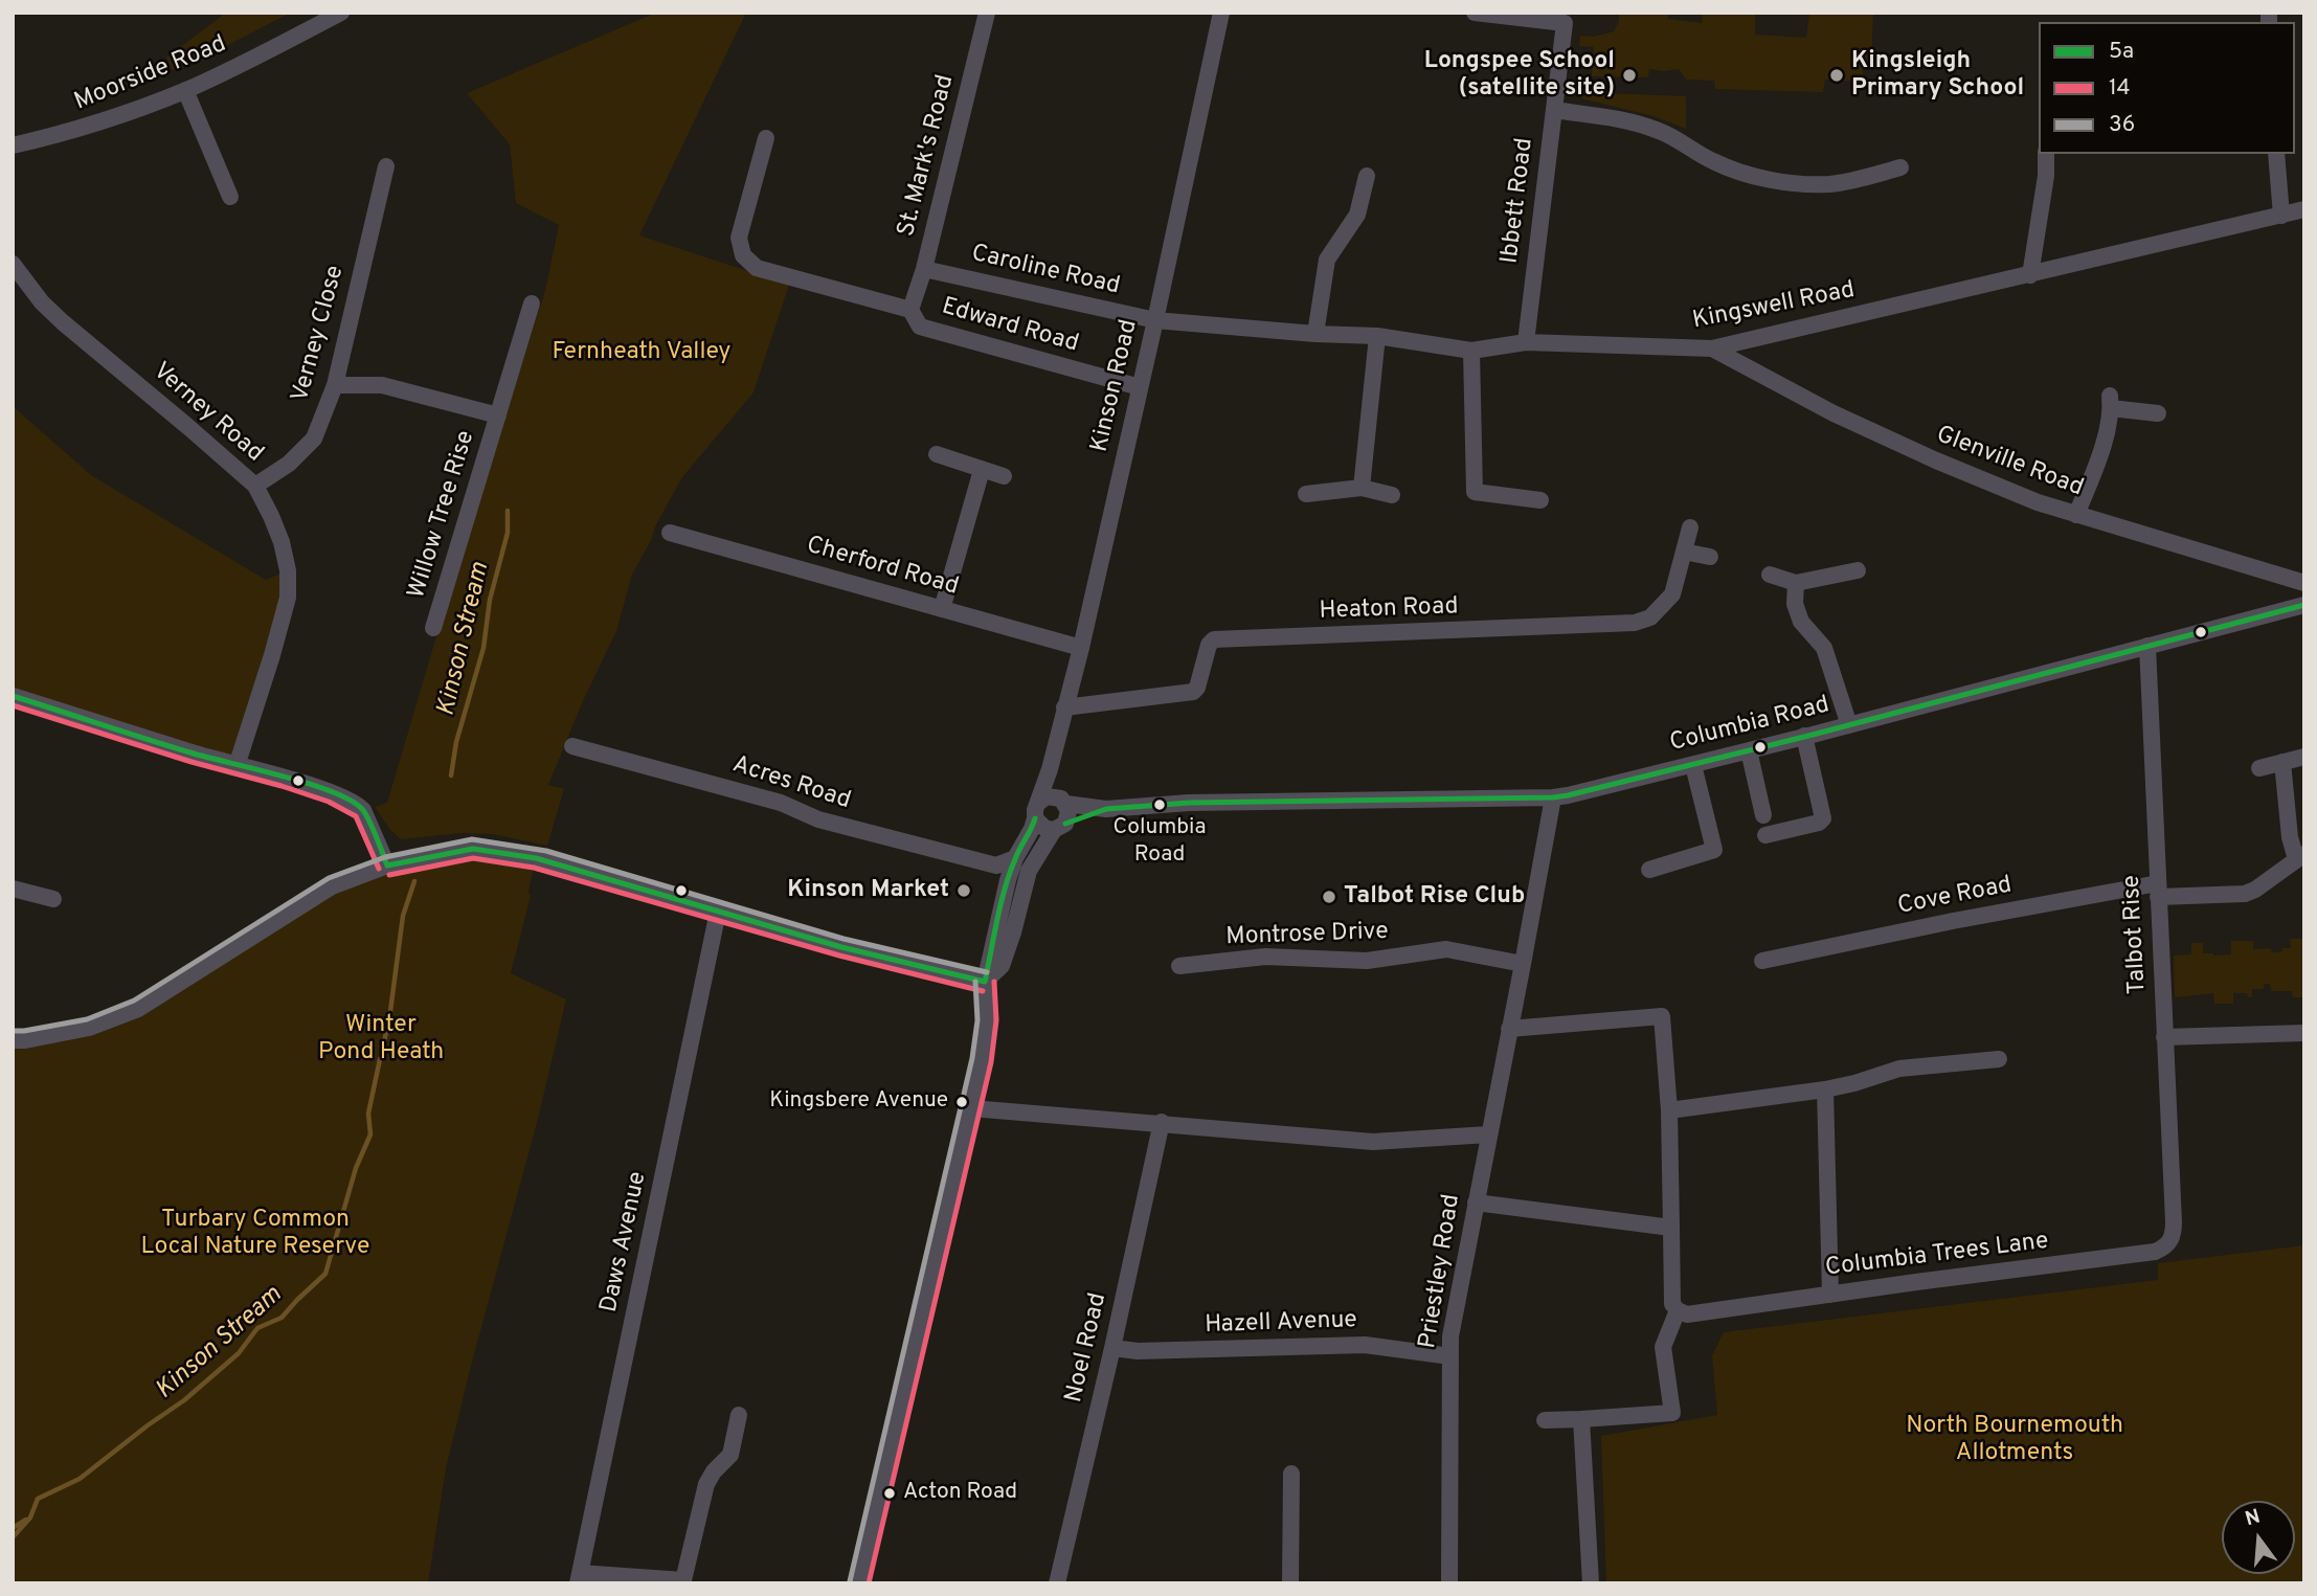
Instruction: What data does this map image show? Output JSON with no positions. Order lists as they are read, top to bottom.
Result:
{
  "streets": {
    "street": [
      "Moorside Road",
      "St. Mark's Road",
      "Ibbett Road",
      "Caroline Road",
      "Kingswell Road",
      "Edward Road",
      "Verney Close",
      "Kinson Road",
      "Verney Road",
      "Glenville Road",
      "Willow Tree Rise",
      "Cherford Road",
      "Heaton Road",
      "Columbia Road",
      "Acres Road",
      "Cove Road",
      "Talbot Rise",
      "Montrose Drive",
      "Daws Avenue",
      "Columbia Trees Lane",
      "Priestley Road",
      "Hazell Avenue",
      "Noel Road"
    ]
  },
  "crossings": [
    ["St. Mark's Road", "Caroline Road"],
    ["St. Mark's Road", "Edward Road"],
    ["Ibbett Road", "Kingswell Road"],
    ["Caroline Road", "Kingswell Road"],
    ["Caroline Road", "Kinson Road"],
    ["Kingswell Road", "Kinson Road"],
    ["Kingswell Road", "Glenville Road"],
    ["Edward Road", "Kinson Road"],
    ["Verney Close", "Verney Road"],
    ["Verney Close", "Willow Tree Rise"],
    ["Kinson Road", "Cherford Road"],
    ["Kinson Road", "Heaton Road"],
    ["Kinson Road", "Columbia Road"],
    ["Columbia Road", "Talbot Rise"],
    ["Columbia Road", "Priestley Road"],
    ["Cove Road", "Talbot Rise"],
    ["Talbot Rise", "Columbia Trees Lane"],
    ["Montrose Drive", "Priestley Road"],
    ["Priestley Road", "Hazell Avenue"],
    ["Hazell Avenue", "Noel Road"]
  ],
  "water": ["Kinson Stream"],
  "parks": [
    "Fernheath Valley",
    "Winter Pond Heath",
    "Turbary Common Local Nature Reserve",
    "North Bournemouth Allotments"
  ],
  "places": [
    "Longspee School (satellite site)",
    "Kingsleigh Primary School",
    "Columbia Road",
    "Kinson Market",
    "Talbot Rise Club",
    "Kingsbere Avenue",
    "Acton Road"
  ],
  "lines": ["transit line 5a", "transit line 14", "transit line 36"],
  "legend": ["5a", "14", "36"],
  "north": "top"
}
